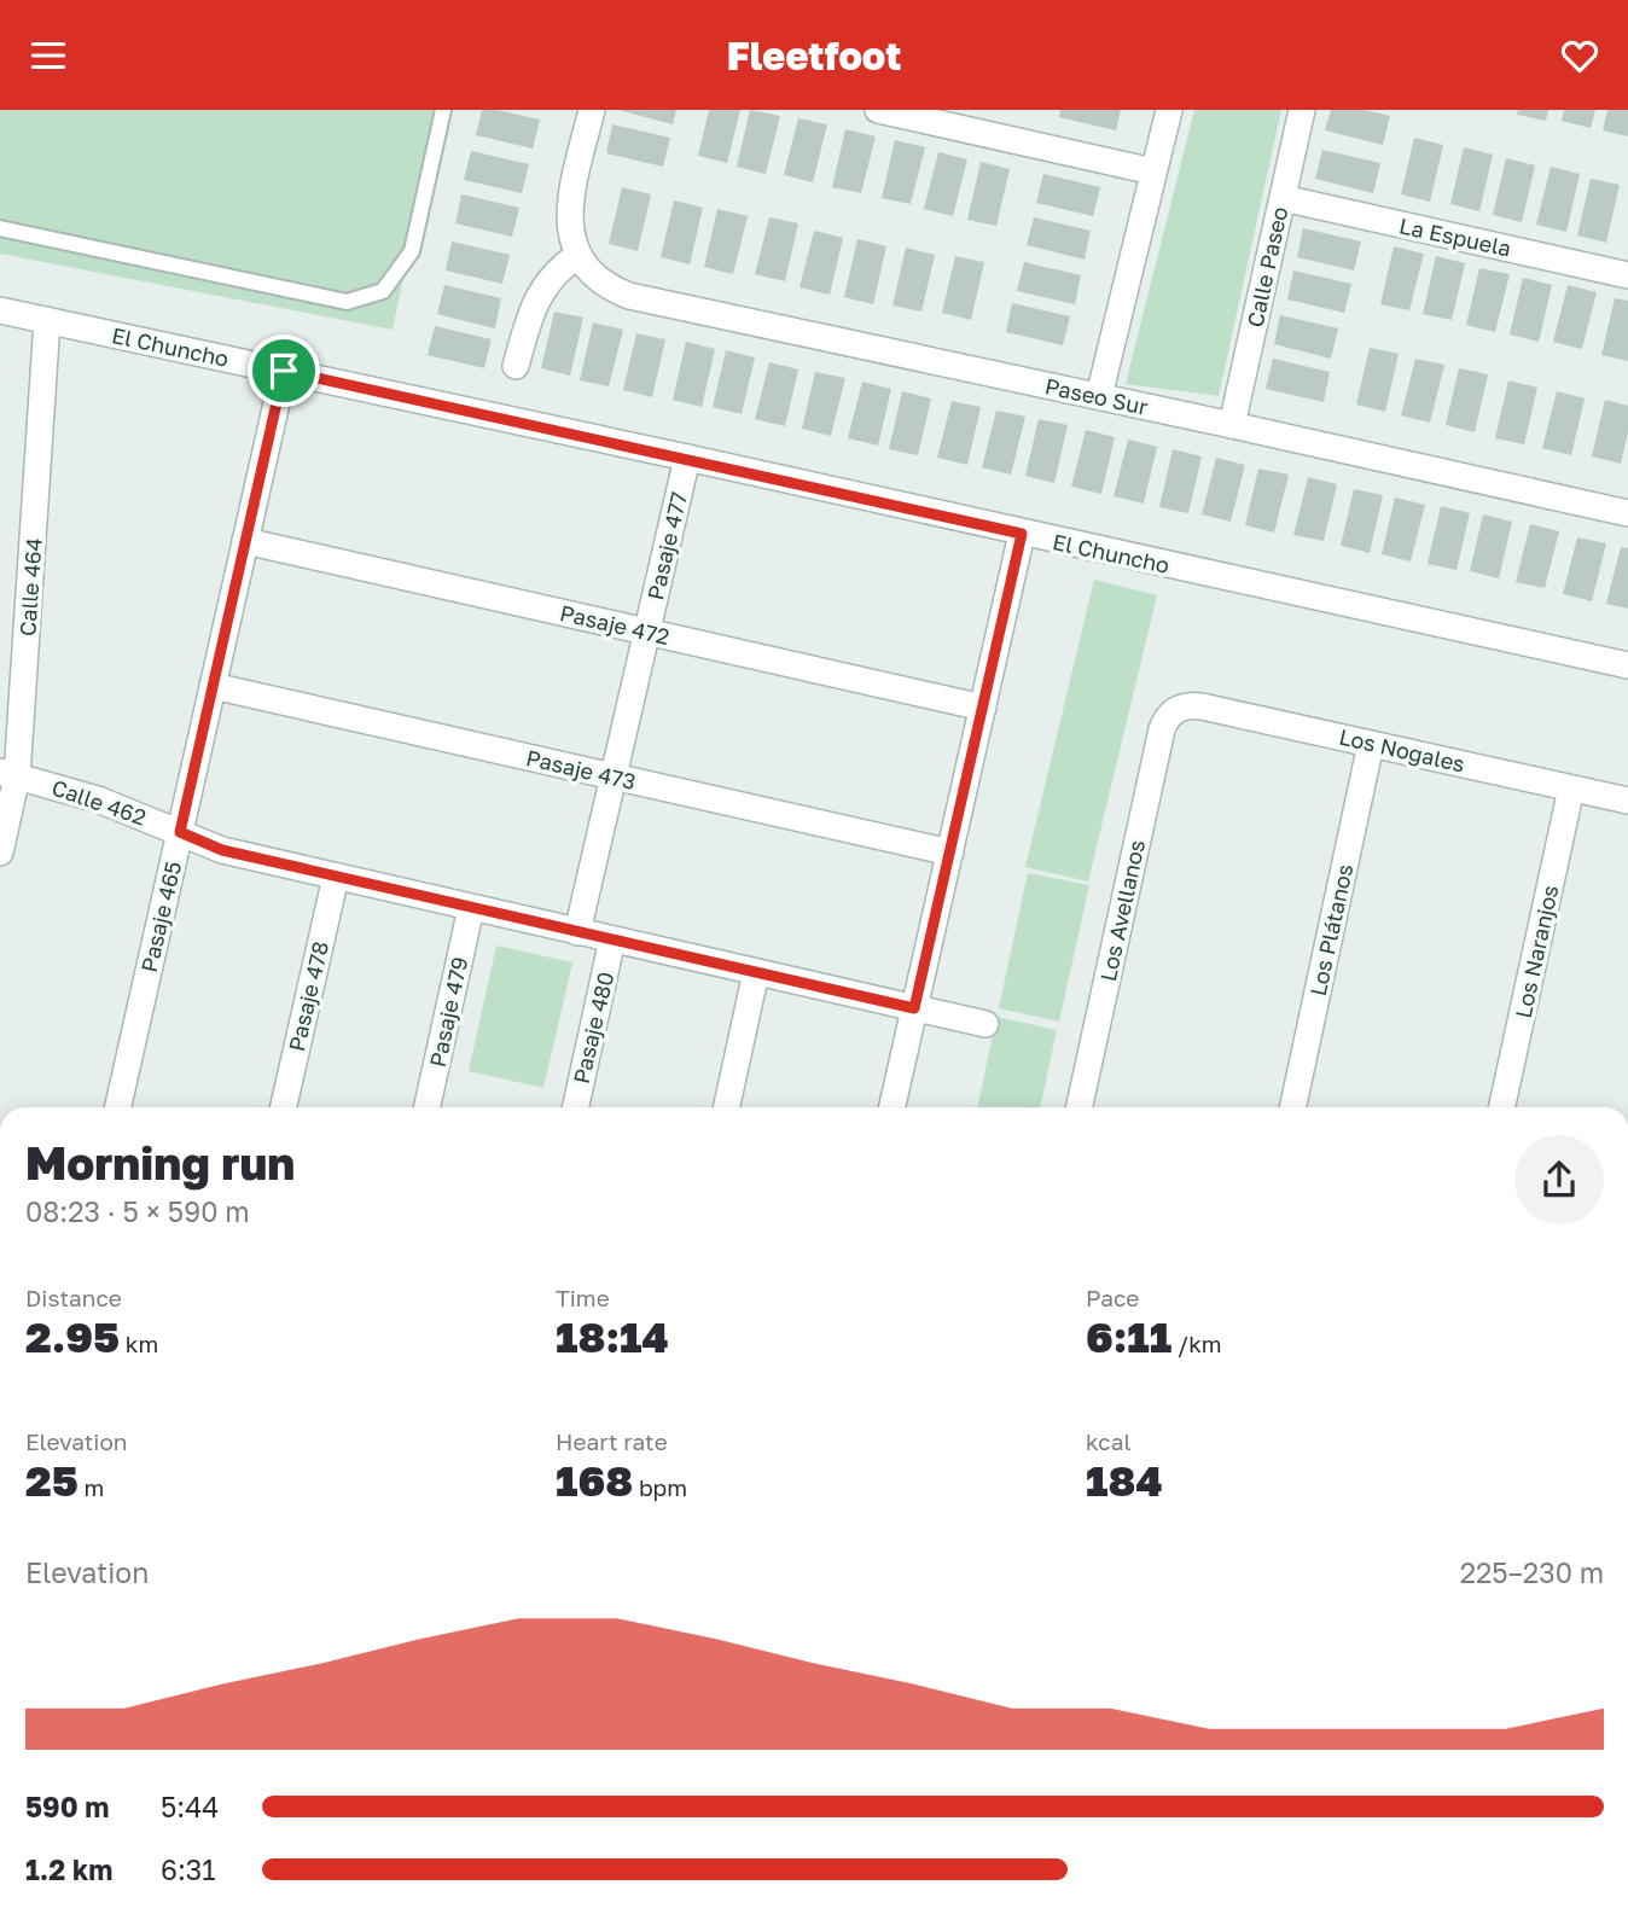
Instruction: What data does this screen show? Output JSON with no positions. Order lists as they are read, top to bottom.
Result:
{
  "streets": {
    "street": [
      "La Espuela",
      "Calle Paseo",
      "El Chuncho",
      "Paseo Sur",
      "Pasaje 477",
      "Calle 464",
      "Pasaje 472",
      "Los Nogales",
      "Pasaje 473",
      "Calle 462",
      "Los Avellanos",
      "Pasaje 465",
      "Los Plátanos",
      "Los Naranjos",
      "Pasaje 478",
      "Pasaje 479",
      "Pasaje 480"
    ]
  },
  "crossings": [
    ["La Espuela", "Calle Paseo"],
    ["Calle Paseo", "Paseo Sur"],
    ["El Chuncho", "Pasaje 477"],
    ["El Chuncho", "Calle 464"],
    ["El Chuncho", "Pasaje 465"],
    ["Pasaje 477", "Pasaje 472"],
    ["Pasaje 477", "Pasaje 473"],
    ["Pasaje 477", "Calle 462"],
    ["Calle 464", "Calle 462"],
    ["Pasaje 472", "Pasaje 465"],
    ["Los Nogales", "Los Avellanos"],
    ["Los Nogales", "Los Plátanos"],
    ["Los Nogales", "Los Naranjos"],
    ["Pasaje 473", "Pasaje 465"],
    ["Calle 462", "Pasaje 465"],
    ["Calle 462", "Pasaje 478"],
    ["Calle 462", "Pasaje 479"],
    ["Calle 462", "Pasaje 480"]
  ],
  "page": {
    "header": "Fleetfoot",
    "heading": ["Morning run", "08:23 · 5 × 590 m"],
    "stats": [
      ["Distance", "2.95 km"],
      ["Time", "18:14"],
      ["Pace", "6:11 /km"],
      ["Elevation", "25 m"],
      ["Heart rate", "168 bpm"],
      ["kcal", "184"]
    ],
    "chart": ["Elevation", "225–230 m"],
    "list": [
      {
        "name": "590 m",
        "note": "5:44"
      },
      {
        "name": "1.2 km",
        "note": "6:31"
      }
    ]
  }
}
